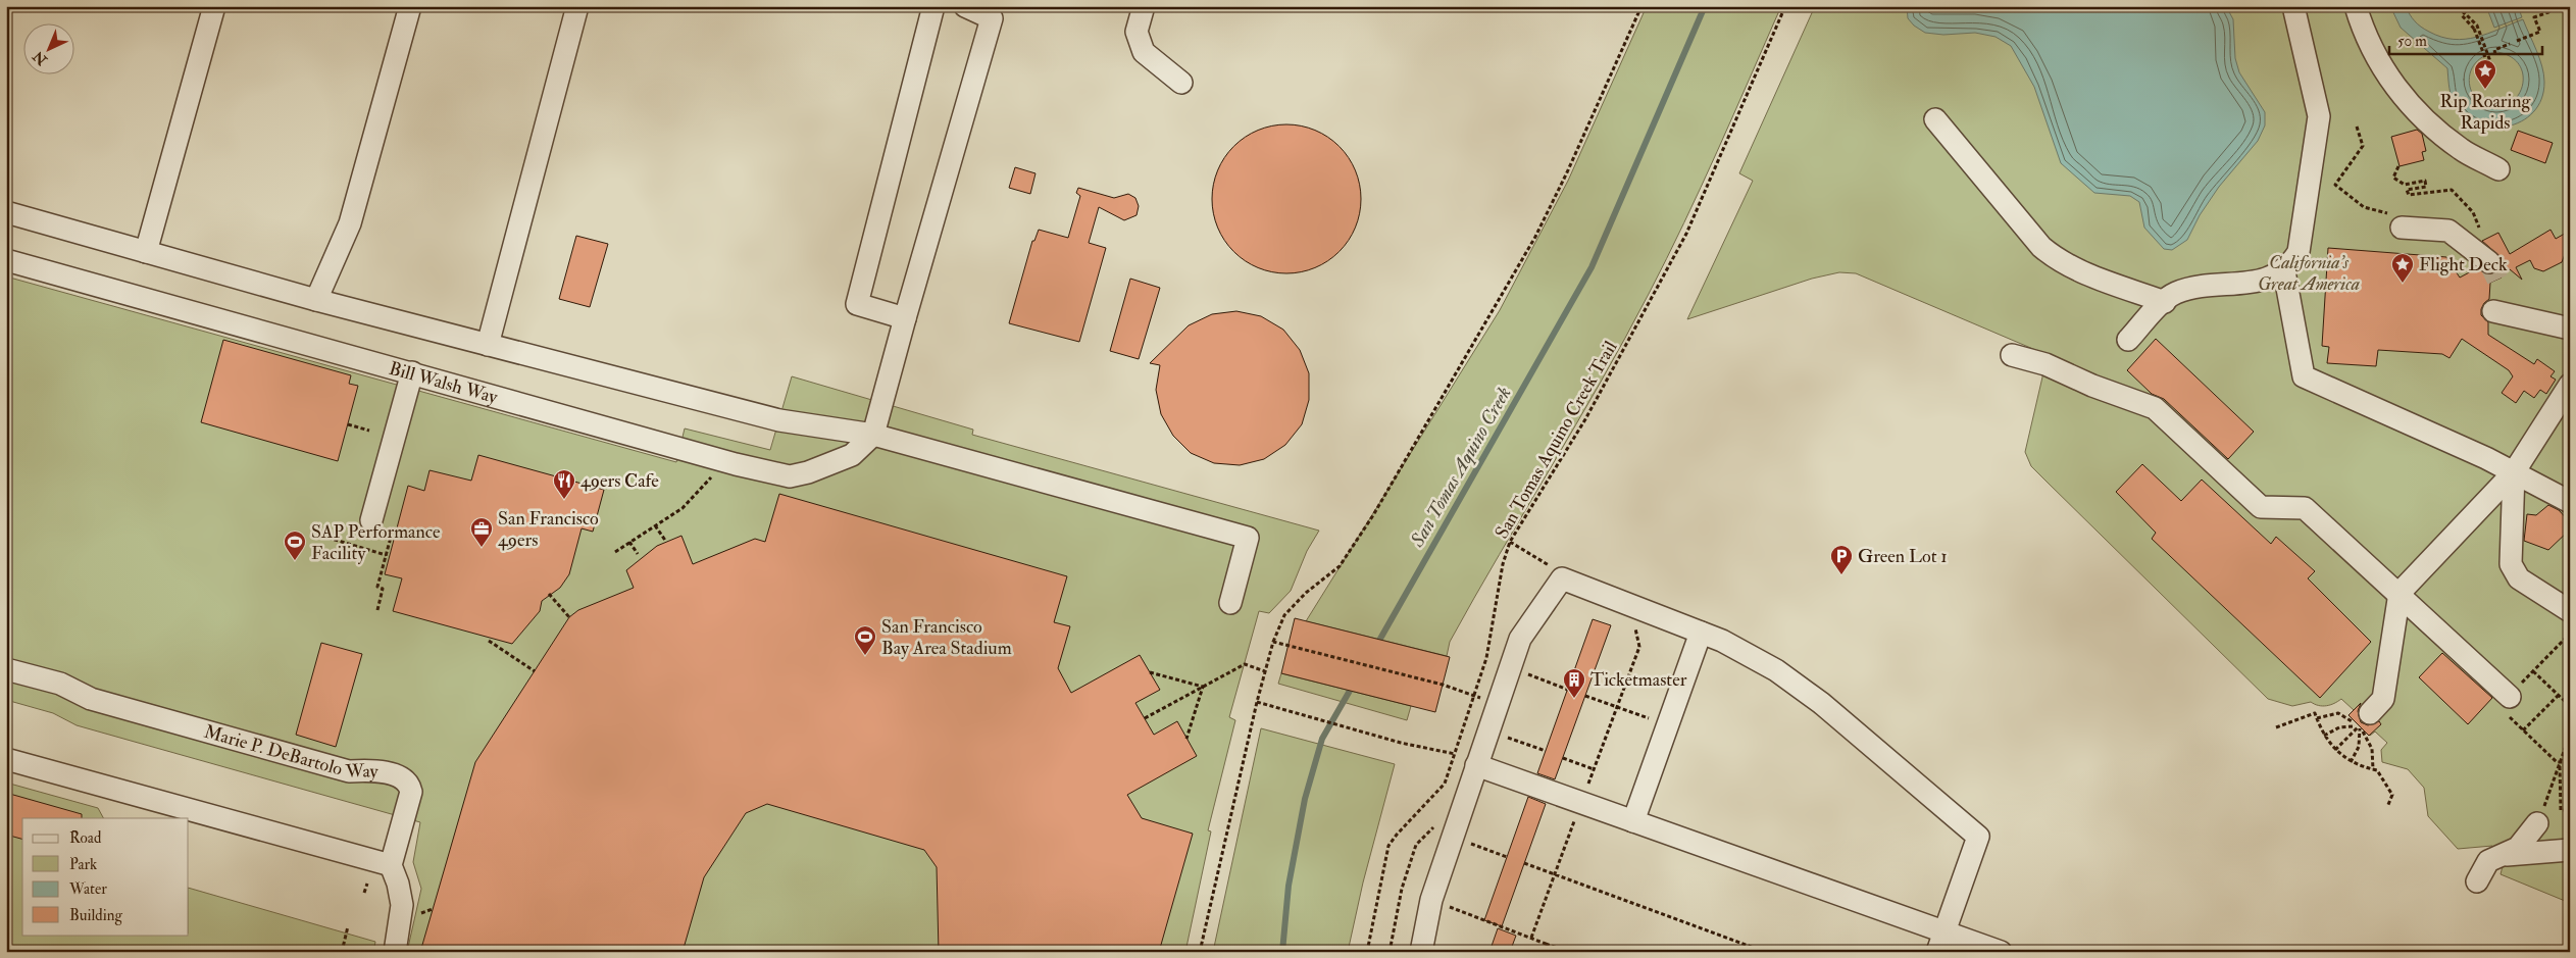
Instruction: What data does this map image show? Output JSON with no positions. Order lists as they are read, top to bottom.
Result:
{
  "streets": {
    "street": ["Bill Walsh Way", "Marie P. DeBartolo Way"],
    "path": ["San Tomas Aquino Creek Trail"]
  },
  "water": ["San Tomas Aquino Creek"],
  "parks": ["California's Great America"],
  "places": {
    "place": ["Rip Roaring Rapids", "Flight Deck"],
    "restaurant": ["49ers Cafe"],
    "office": ["San Francisco 49ers"],
    "sports": ["SAP Performance Facility", "San Francisco Bay Area Stadium"],
    "parking": ["Green Lot 1"],
    "building": ["Ticketmaster"]
  },
  "legend": [
    "Road",
    "Park",
    "Water",
    "Building"
  ],
  "scale_bar": "50 m",
  "north": "bottom left"
}
